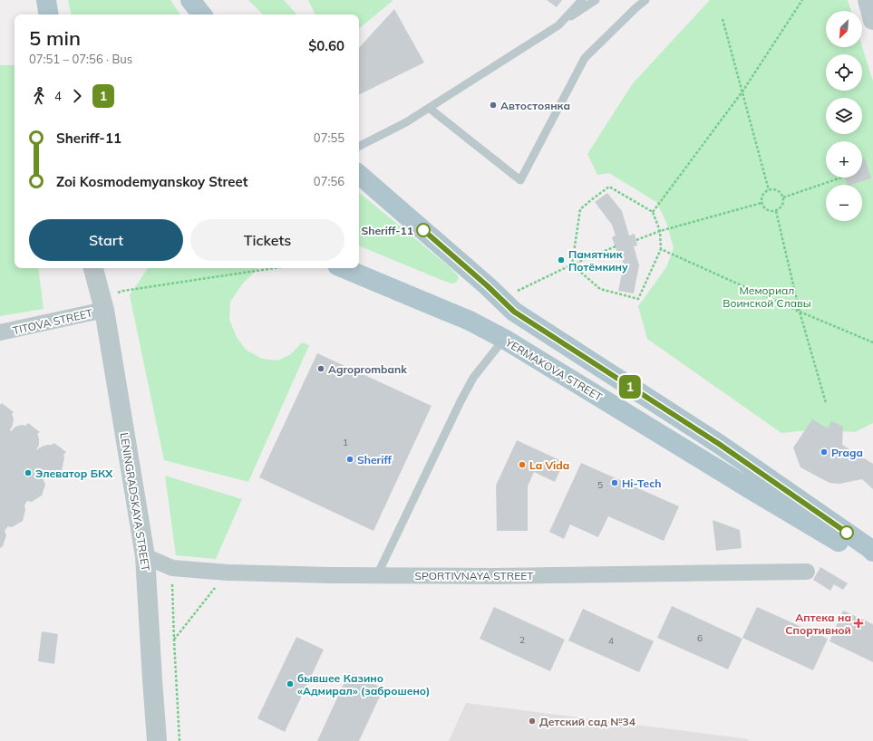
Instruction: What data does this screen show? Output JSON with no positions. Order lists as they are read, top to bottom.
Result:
{
  "streets": {
    "main road": ["YERMAKOVA STREET"],
    "street": ["TITOVA STREET", "LENINGRADSKAYA STREET", "SPORTIVNAYA STREET"]
  },
  "crossings": [
    ["TITOVA STREET", "LENINGRADSKAYA STREET"],
    ["LENINGRADSKAYA STREET", "SPORTIVNAYA STREET"]
  ],
  "parks": ["Мемориал Воинской Славы"],
  "places": {
    "other": [
      "Автостоянка",
      "Sheriff-11",
      "Памятник Потёмкину",
      "Agroprombank",
      "Praga",
      "Sheriff",
      "La Vida",
      "Элеватор БКХ",
      "Hi-Tech",
      "бывшее Казино «Адмирал» (заброшено)",
      "Детский сад №34"
    ],
    "health": ["Аптека на Спортивной"]
  },
  "lines": ["bus line 1"],
  "house_numbers": [
    "1",
    "5",
    "6",
    "2",
    "4"
  ],
  "north": "bottom left",
  "page": {
    "on_map": "1",
    "map_buttons": ["+", "−"],
    "heading": ["5 min", "07:51 – 07:56 · Bus", "$0.60"],
    "legs": ["4", "1"],
    "list": [
      {
        "name": "Sheriff-11",
        "value": "07:55"
      },
      {
        "name": "Zoi Kosmodemyanskoy Street",
        "value": "07:56"
      }
    ],
    "buttons": ["Start", "Tickets"]
  }
}
